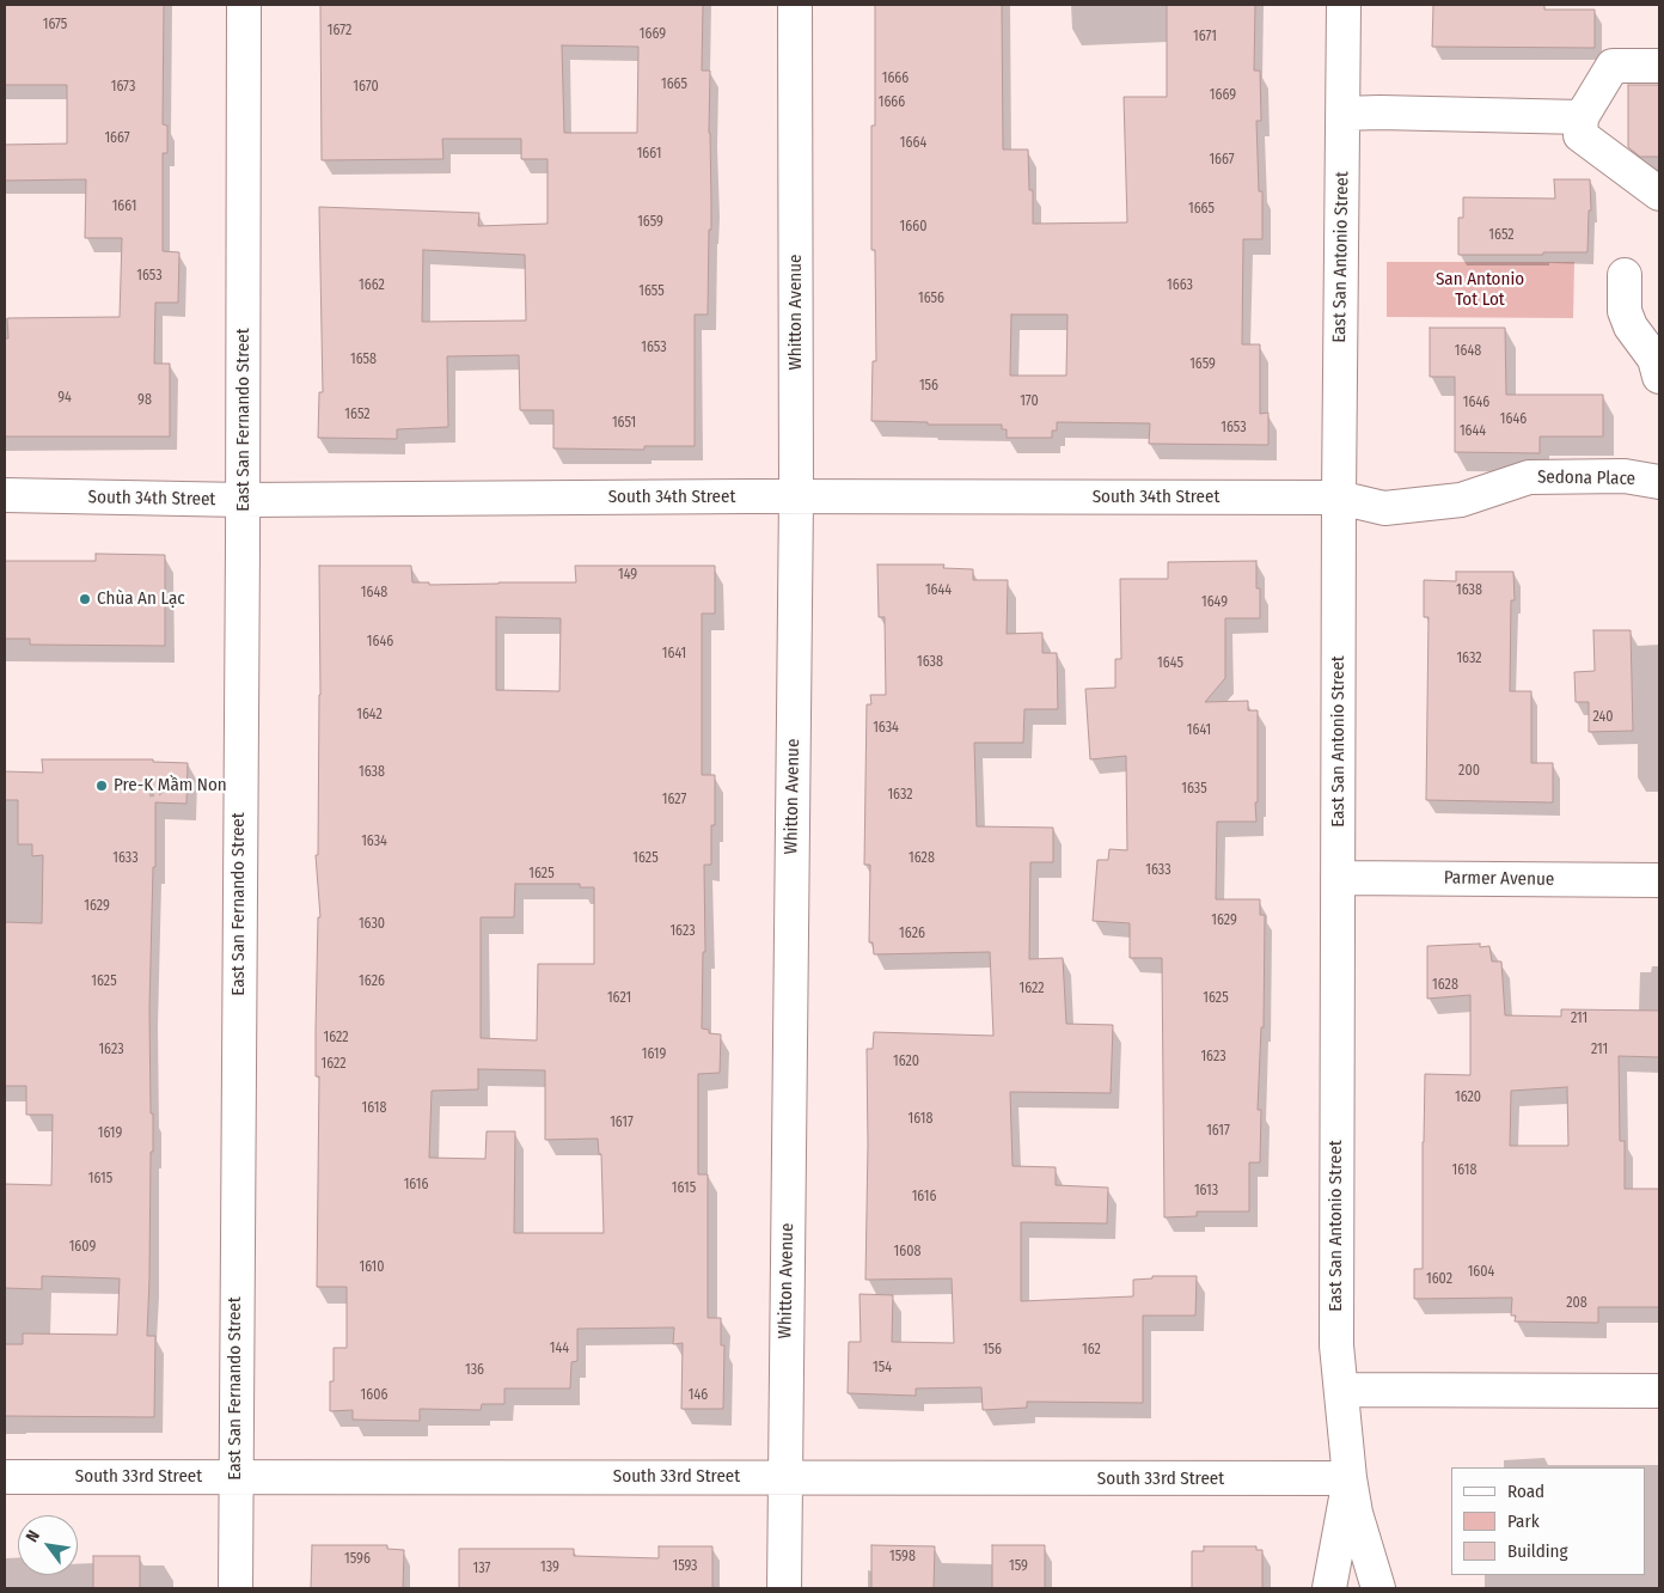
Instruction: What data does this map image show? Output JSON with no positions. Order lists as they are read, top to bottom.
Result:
{
  "streets": {
    "street": [
      "East San Antonio Street",
      "Whitton Avenue",
      "East San Fernando Street",
      "Sedona Place",
      "South 34th Street",
      "Parmer Avenue",
      "South 33rd Street"
    ]
  },
  "crossings": [
    ["East San Antonio Street", "Sedona Place"],
    ["East San Antonio Street", "South 34th Street"],
    ["East San Antonio Street", "Parmer Avenue"],
    ["East San Antonio Street", "South 33rd Street"],
    ["Whitton Avenue", "South 34th Street"],
    ["Whitton Avenue", "South 33rd Street"],
    ["East San Fernando Street", "South 34th Street"],
    ["East San Fernando Street", "South 33rd Street"],
    ["Sedona Place", "South 34th Street"]
  ],
  "parks": ["San Antonio Tot Lot"],
  "places": ["Chùa An Lạc", "Pre-K Mầm Non"],
  "house_numbers": [
    "1675",
    "1672",
    "1669",
    "1671",
    "1666",
    "1665",
    "1673",
    "1670",
    "1669",
    "1666",
    "1667",
    "1664",
    "1661",
    "1667",
    "1661",
    "1665",
    "1659",
    "1660",
    "1652",
    "1653",
    "1662",
    "1663",
    "1655",
    "1656",
    "1653",
    "1648",
    "1658",
    "1659",
    "156",
    "94",
    "98",
    "170",
    "1646",
    "1652",
    "1646",
    "1651",
    "1653",
    "1644",
    "149",
    "1644",
    "1638",
    "1648",
    "1649",
    "1646",
    "1641",
    "1632",
    "1638",
    "1645",
    "1642",
    "240",
    "1634",
    "1641",
    "200",
    "1638",
    "1635",
    "1632",
    "1627",
    "1634",
    "1633",
    "1625",
    "1628",
    "1633",
    "1625",
    "1629",
    "1629",
    "1630",
    "1623",
    "1626",
    "1625",
    "1626",
    "1628",
    "1622",
    "1621",
    "1625",
    "211",
    "1622",
    "1623",
    "211",
    "1619",
    "1623",
    "1620",
    "1622",
    "1620",
    "1618",
    "1618",
    "1617",
    "1617",
    "1619",
    "1618",
    "1615",
    "1616",
    "1615",
    "1613",
    "1616",
    "1609",
    "1608",
    "1610",
    "1604",
    "1602",
    "208",
    "144",
    "156",
    "162",
    "154",
    "136",
    "1606",
    "146",
    "1598",
    "1596",
    "1593",
    "159",
    "139",
    "137"
  ],
  "legend": ["Road", "Park", "Building"],
  "north": "top left"
}
